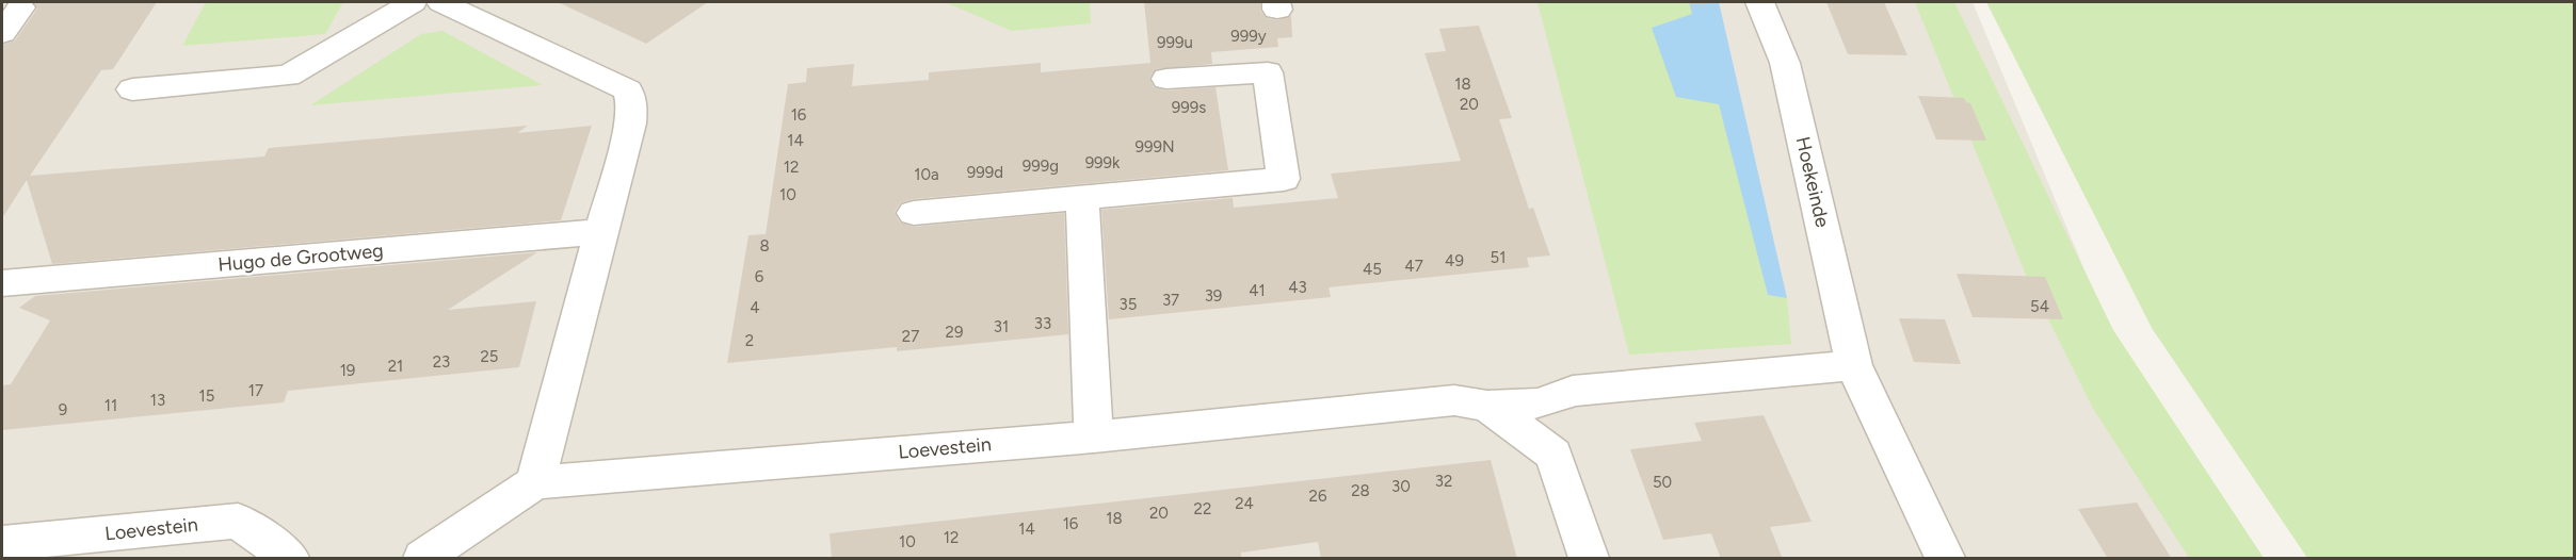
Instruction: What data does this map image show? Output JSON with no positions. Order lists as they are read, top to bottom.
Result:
{
  "streets": {
    "street": ["Hoekeinde", "Hugo de Grootweg", "Loevestein"]
  },
  "house_numbers": [
    "999y",
    "999u",
    "18",
    "20",
    "999s",
    "16",
    "14",
    "999N",
    "999k",
    "999g",
    "12",
    "999d",
    "10a",
    "10",
    "8",
    "51",
    "49",
    "47",
    "45",
    "6",
    "43",
    "41",
    "39",
    "37",
    "35",
    "54",
    "4",
    "33",
    "31",
    "29",
    "27",
    "2",
    "25",
    "23",
    "21",
    "19",
    "17",
    "15",
    "13",
    "11",
    "9",
    "32",
    "50",
    "30",
    "28",
    "26",
    "24",
    "22",
    "20",
    "18",
    "16",
    "14",
    "12",
    "10"
  ]
}
